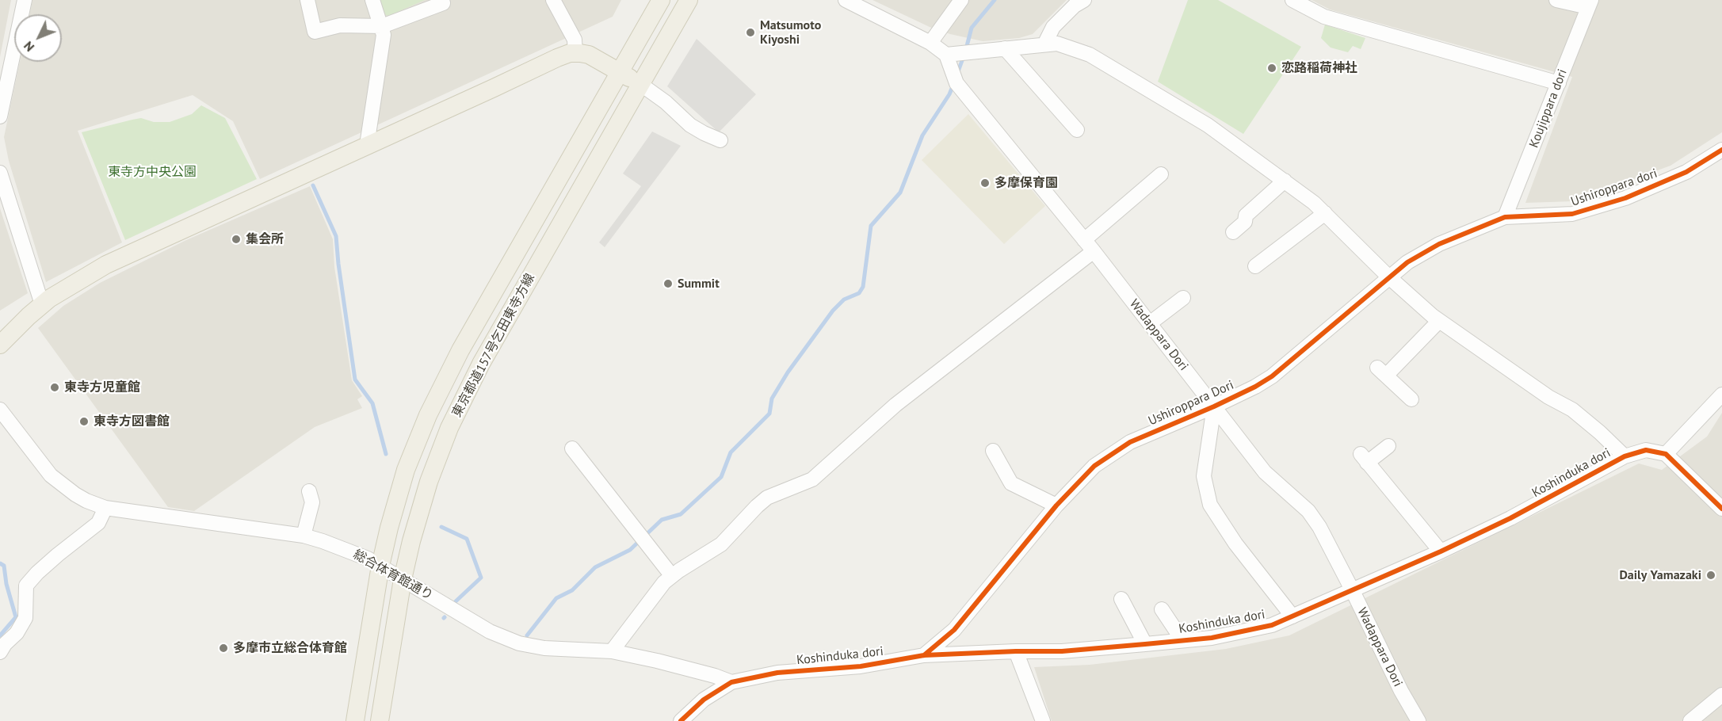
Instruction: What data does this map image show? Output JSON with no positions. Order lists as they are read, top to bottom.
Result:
{
  "streets": {
    "main road": ["東京都道157号乞田東寺方線"],
    "street": [
      "Koujippara dori",
      "Ushiroppara dori",
      "Wadappara Dori",
      "Ushiroppara Dori",
      "Koshinduka dori",
      "総合体育館通り"
    ]
  },
  "crossings": [
    ["Koujippara dori", "Ushiroppara dori"],
    ["Koujippara dori", "Ushiroppara Dori"],
    ["Ushiroppara dori", "Ushiroppara Dori"],
    ["Wadappara Dori", "Ushiroppara Dori"],
    ["Wadappara Dori", "Koshinduka dori"],
    ["東京都道157号乞田東寺方線", "総合体育館通り"],
    ["Ushiroppara Dori", "Koshinduka dori"],
    ["Koshinduka dori", "総合体育館通り"]
  ],
  "parks": ["東寺方中央公園"],
  "places": [
    "Matsumoto Kiyoshi",
    "恋路稲荷神社",
    "多摩保育園",
    "集会所",
    "Summit",
    "東寺方児童館",
    "東寺方図書館",
    "Daily Yamazaki",
    "多摩市立総合体育館"
  ],
  "north": "bottom left"
}
